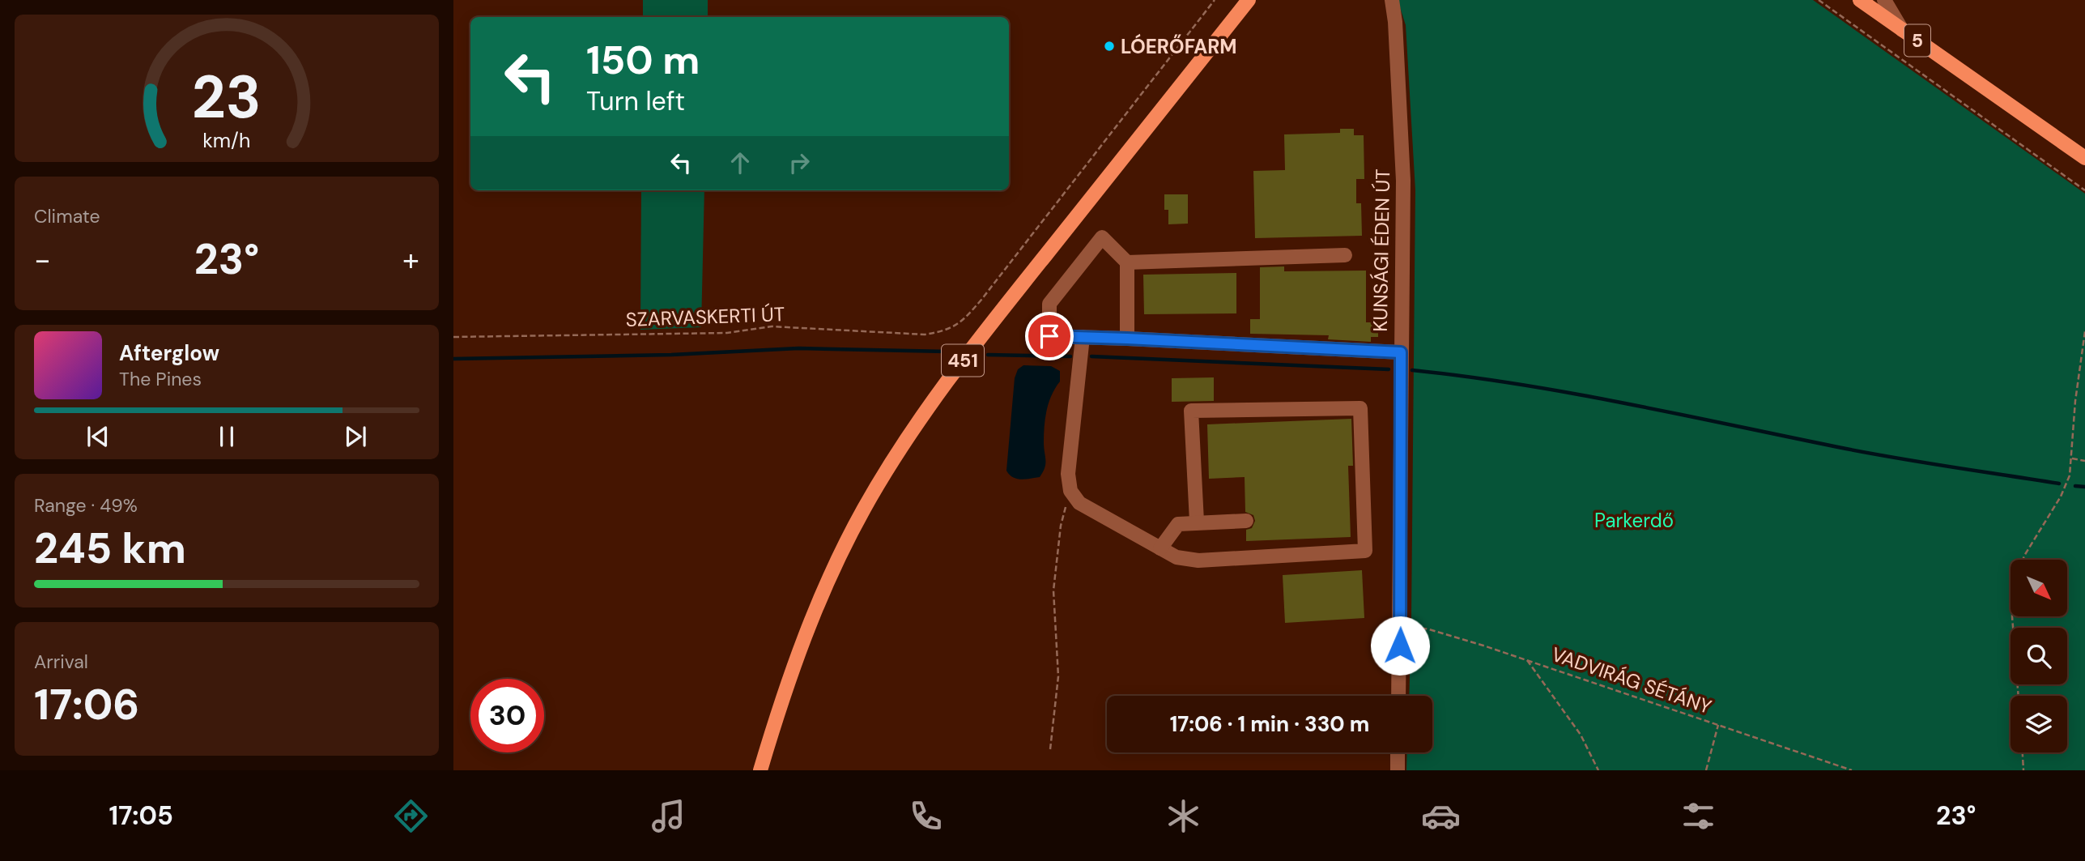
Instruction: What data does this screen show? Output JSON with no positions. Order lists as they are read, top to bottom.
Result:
{
  "streets": {
    "main road": ["5", "451"],
    "street": ["KUNSÁGI ÉDEN ÚT"],
    "path": ["SZARVASKERTI ÚT", "VADVIRÁG SÉTÁNY"]
  },
  "crossings": [
    ["KUNSÁGI ÉDEN ÚT", "VADVIRÁG SÉTÁNY"]
  ],
  "parks": ["Parkerdő"],
  "places": ["LÓERŐFARM"],
  "north": "bottom right",
  "page": {
    "turn": ["150 m", "Turn left"],
    "tile": [
      "Climate",
      ["Range · 49%", "245 km"],
      ["Arrival", "17:06"]
    ],
    "heat": ["−", "23°", "+"],
    "song": ["Afterglow", "The Pines"],
    "limit": "30",
    "trip": "17:06 · 1 min · 330 m",
    "tabs": ["17:05", "23°"],
    "gauge": ["23", "km/h"]
  }
}
